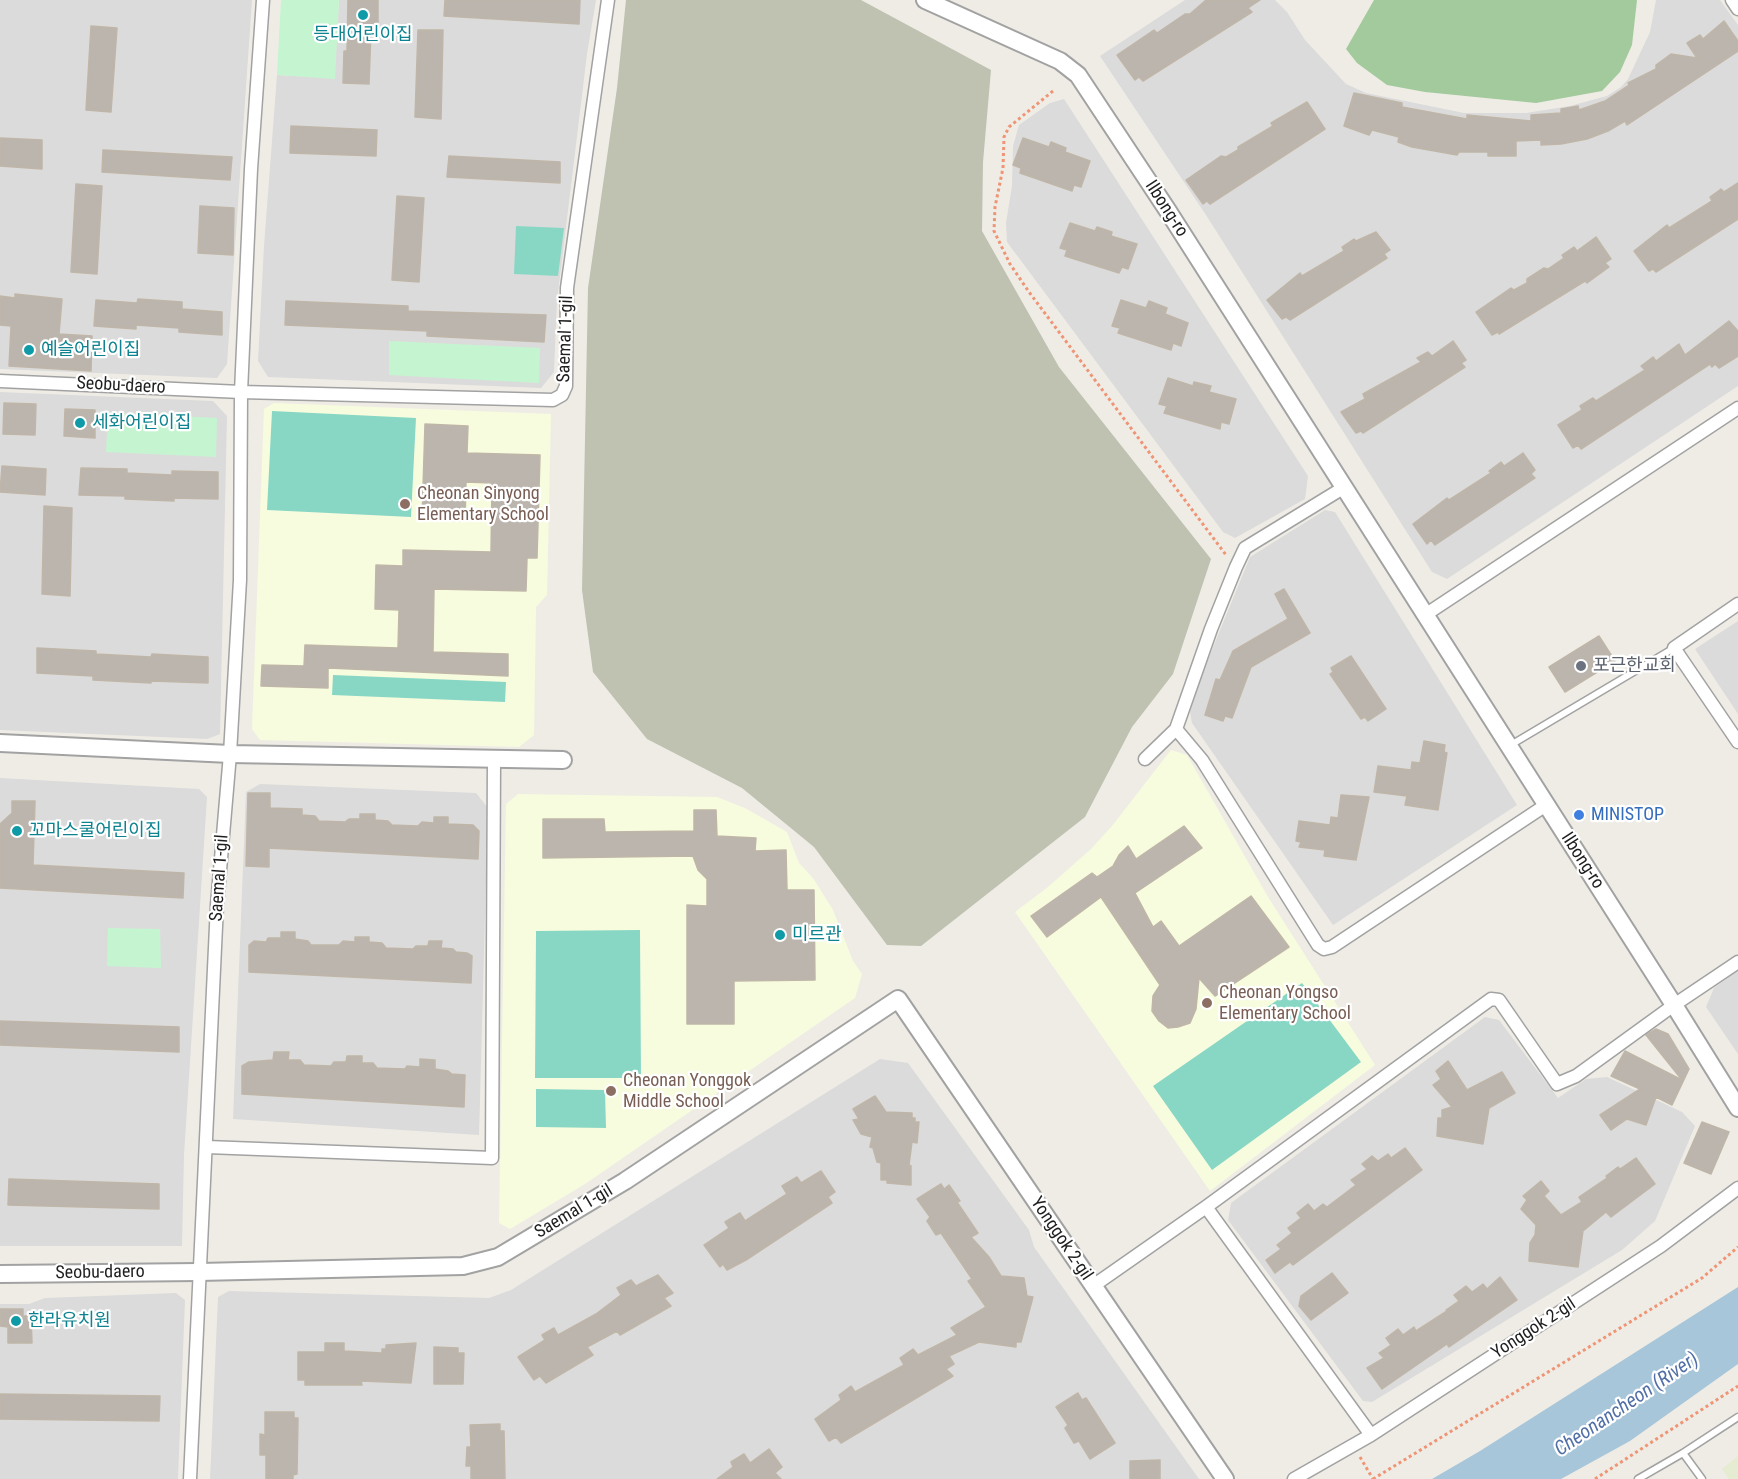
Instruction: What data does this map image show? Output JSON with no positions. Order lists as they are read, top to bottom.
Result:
{
  "streets": {
    "street": [
      "Ilbong-ro",
      "Saemal 1-gil",
      "Seobu-daero",
      "Yonggok 2-gil"
    ]
  },
  "crossings": [
    ["Saemal 1-gil", "Seobu-daero"],
    ["Saemal 1-gil", "Yonggok 2-gil"]
  ],
  "water": ["Cheonancheon (River)"],
  "places": [
    "등대어린이집",
    "예슬어린이집",
    "세화어린이집",
    "Cheonan Sinyong Elementary School",
    "포근한교회",
    "MINISTOP",
    "꼬마스쿨어린이집",
    "미르관",
    "Cheonan Yongso Elementary School",
    "Cheonan Yonggok Middle School",
    "한라유치원"
  ]
}
